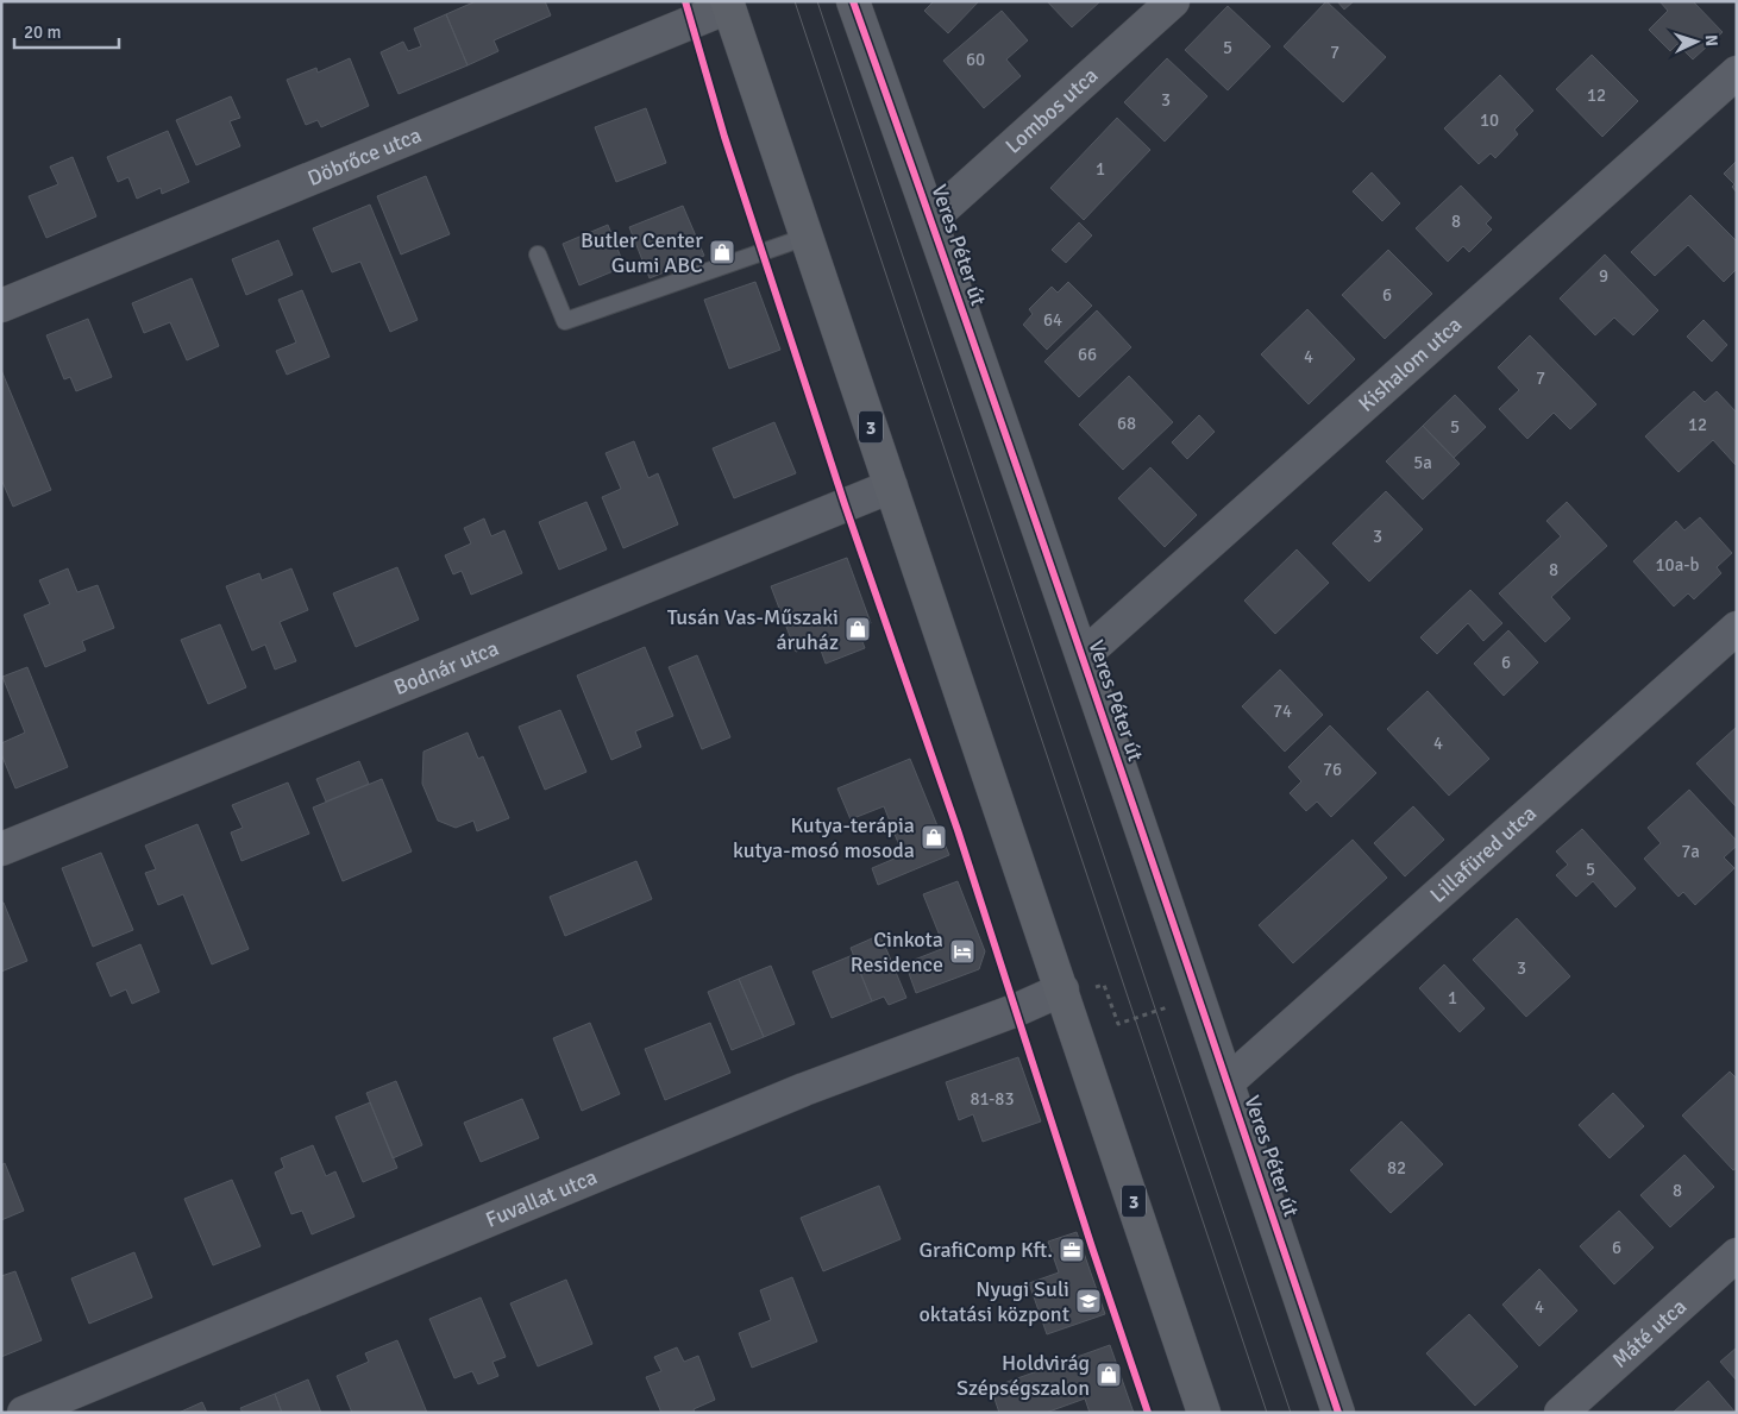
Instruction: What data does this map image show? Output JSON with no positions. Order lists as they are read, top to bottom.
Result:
{
  "streets": {
    "main road": ["3"],
    "street": [
      "Lombos utca",
      "Döbrőce utca",
      "Veres Péter út",
      "Kishalom utca",
      "Bodnár utca",
      "Lillafüred utca",
      "Fuvallat utca",
      "Máté utca"
    ]
  },
  "crossings": [
    ["Lombos utca", "Veres Péter út"],
    ["Döbrőce utca", "3"],
    ["Veres Péter út", "Kishalom utca"],
    ["Veres Péter út", "Lillafüred utca"],
    ["3", "Bodnár utca"],
    ["3", "Fuvallat utca"]
  ],
  "places": {
    "shop": [
      "Butler Center Gumi ABC",
      "Tusán Vas-Műszaki áruház",
      "Kutya-terápia kutya-mosó mosoda",
      "Holdvirág Szépségszalon"
    ],
    "hotel": ["Cinkota Residence"],
    "office": ["GrafiComp Kft."],
    "school or university": ["Nyugi Suli oktatási központ"]
  },
  "house_numbers": [
    "5",
    "7",
    "60",
    "12",
    "3",
    "10",
    "1",
    "8",
    "9",
    "6",
    "64",
    "66",
    "4",
    "7",
    "68",
    "12",
    "5",
    "5a",
    "3",
    "10a-b",
    "8",
    "6",
    "74",
    "4",
    "76",
    "7a",
    "5",
    "3",
    "1",
    "81-83",
    "82",
    "8",
    "6",
    "4"
  ],
  "scale_bar": "20 m",
  "north": "right"
}
